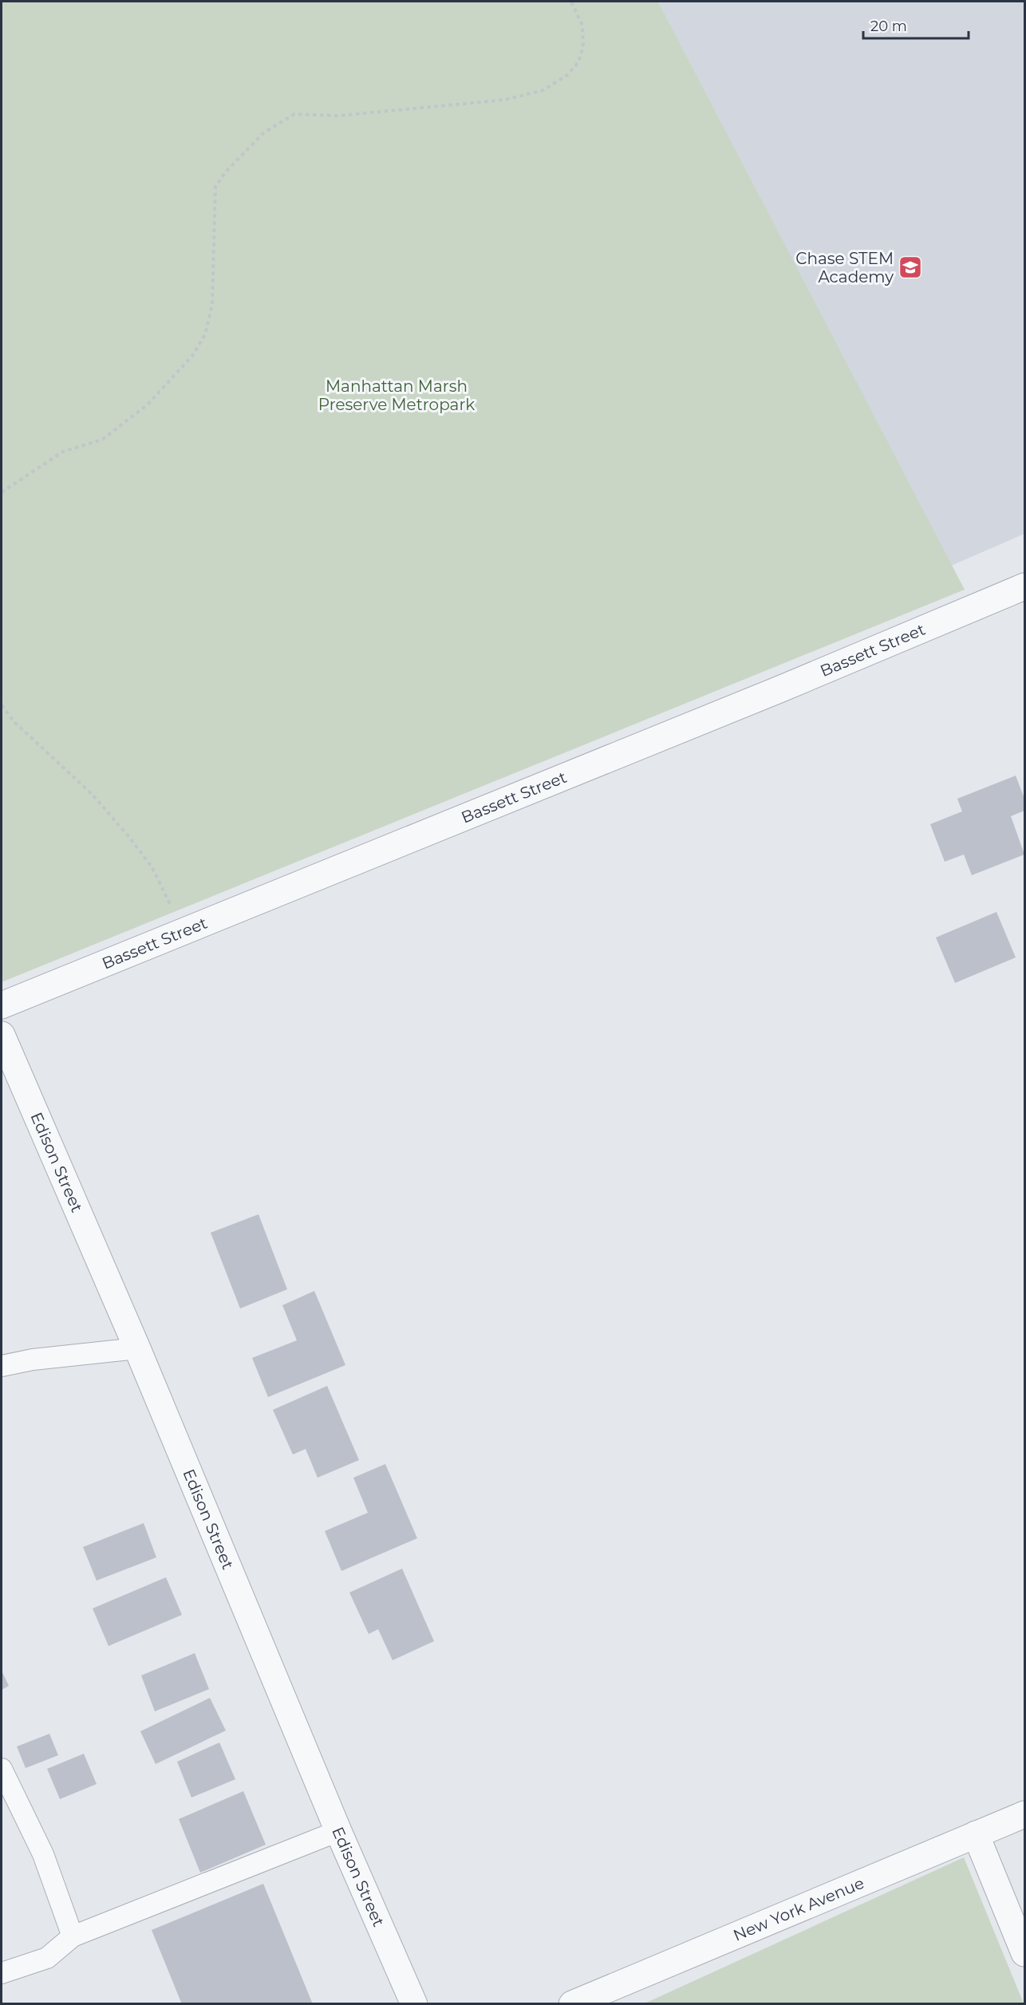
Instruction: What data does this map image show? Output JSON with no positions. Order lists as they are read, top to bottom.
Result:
{
  "streets": {
    "street": ["Bassett Street", "Edison Street", "New York Avenue"]
  },
  "parks": ["Manhattan Marsh Preserve Metropark"],
  "places": {
    "school or university": ["Chase STEM Academy"]
  },
  "scale_bar": "20 m"
}
